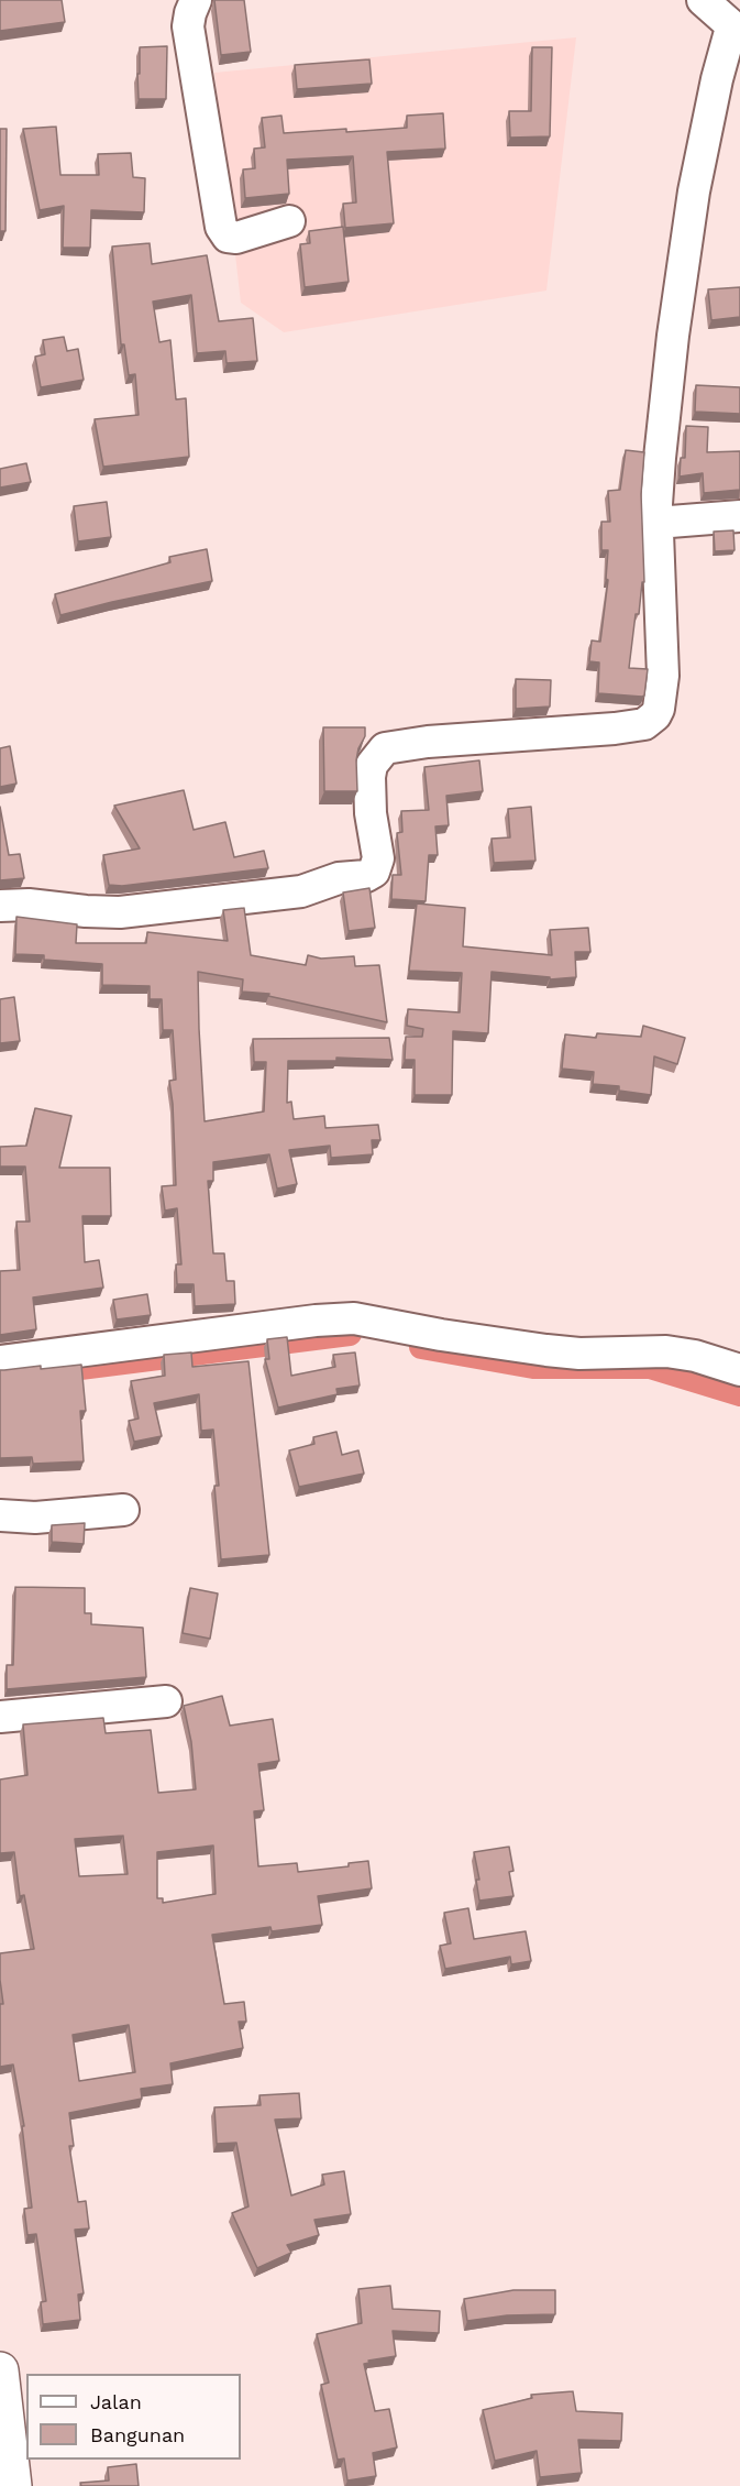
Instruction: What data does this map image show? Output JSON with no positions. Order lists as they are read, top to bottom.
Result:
{
  "legend": ["Jalan", "Bangunan"]
}
